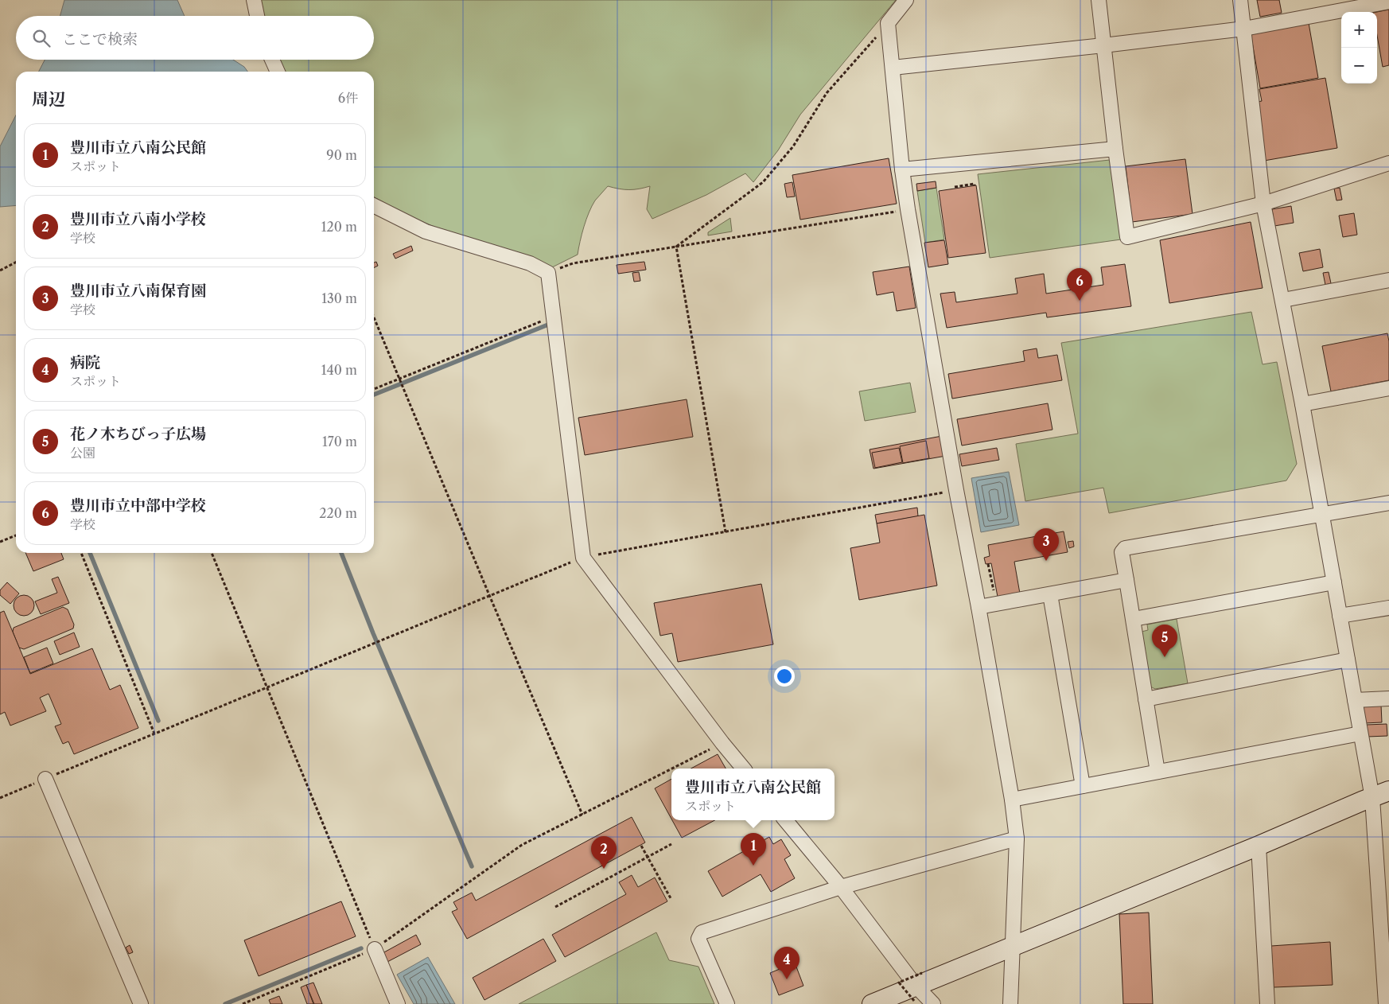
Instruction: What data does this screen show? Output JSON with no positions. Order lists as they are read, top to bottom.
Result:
{
  "page": {
    "map_buttons": ["+", "−"],
    "search": "ここで検索",
    "heading": ["周辺", "6件"],
    "list": [
      {
        "mark": "1",
        "name": "豊川市立八南公民館",
        "note": "スポット",
        "value": "90 m"
      },
      {
        "mark": "2",
        "name": "豊川市立八南小学校",
        "note": "学校",
        "value": "120 m"
      },
      {
        "mark": "3",
        "name": "豊川市立八南保育園",
        "note": "学校",
        "value": "130 m"
      },
      {
        "mark": "4",
        "name": "病院",
        "note": "スポット",
        "value": "140 m"
      },
      {
        "mark": "5",
        "name": "花ノ木ちびっ子広場",
        "note": "公園",
        "value": "170 m"
      },
      {
        "mark": "6",
        "name": "豊川市立中部中学校",
        "note": "学校",
        "value": "220 m"
      }
    ],
    "pins": [
      "6",
      "3",
      "5",
      "1",
      "2",
      "4"
    ],
    "popup": ["豊川市立八南公民館", "スポット"]
  }
}
